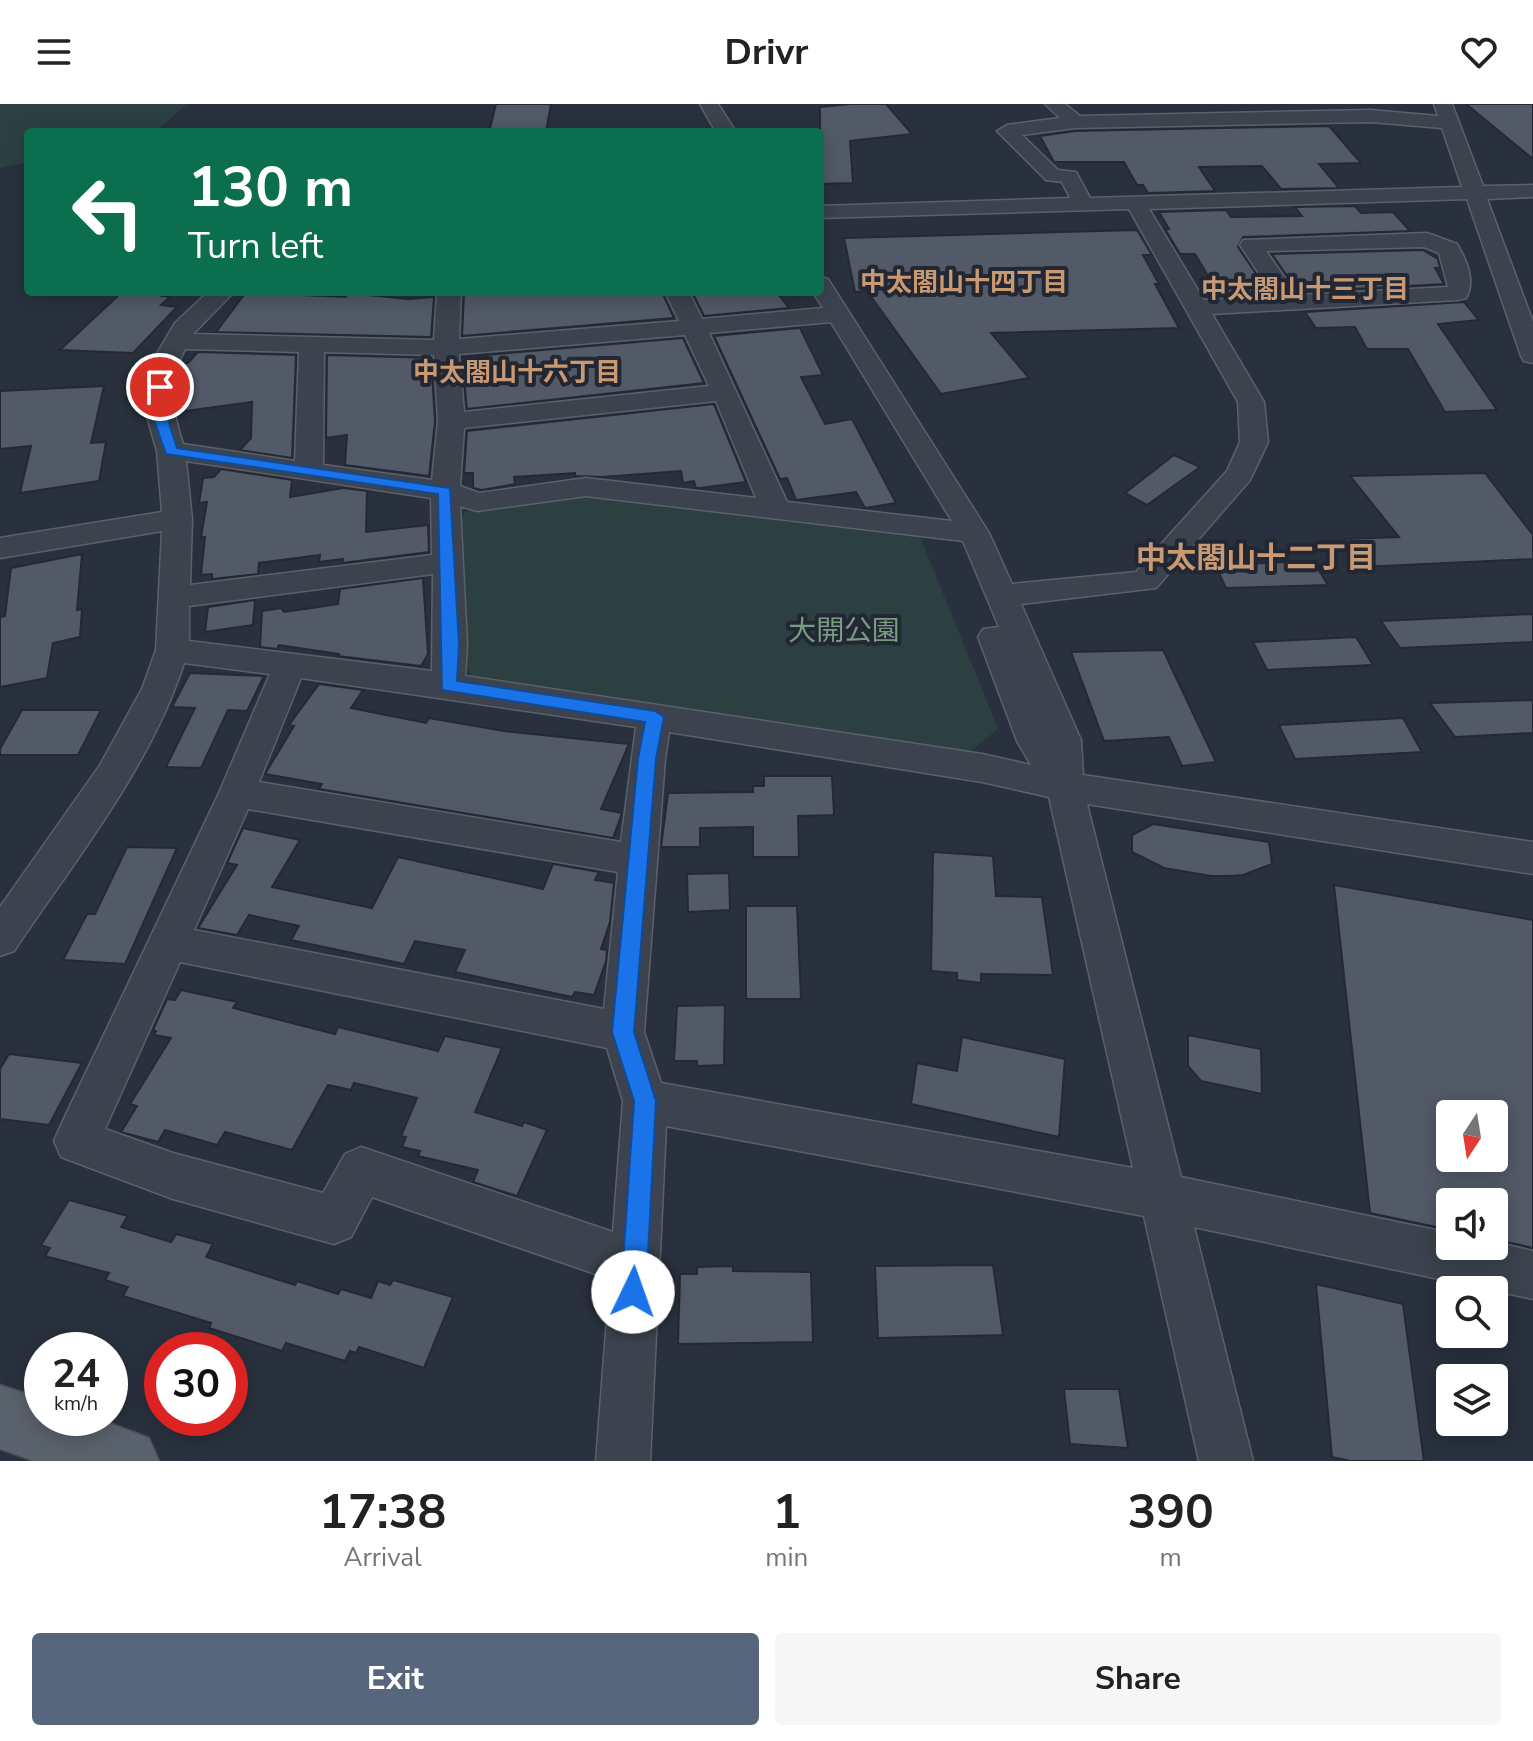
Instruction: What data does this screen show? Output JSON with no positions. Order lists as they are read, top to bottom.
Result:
{
  "districts": [
    "中太閤山十四丁目",
    "中太閤山十三丁目",
    "中太閤山十六丁目",
    "中太閤山十二丁目"
  ],
  "parks": ["大開公園"],
  "north": "bottom",
  "page": {
    "header": "Drivr",
    "turn": ["130 m", "Turn left"],
    "speed": "24 km/h",
    "limit": "30",
    "eta": [
      "17:38",
      "Arrival",
      "1",
      "min",
      "390",
      "m"
    ],
    "buttons": ["Exit", "Share"]
  }
}
